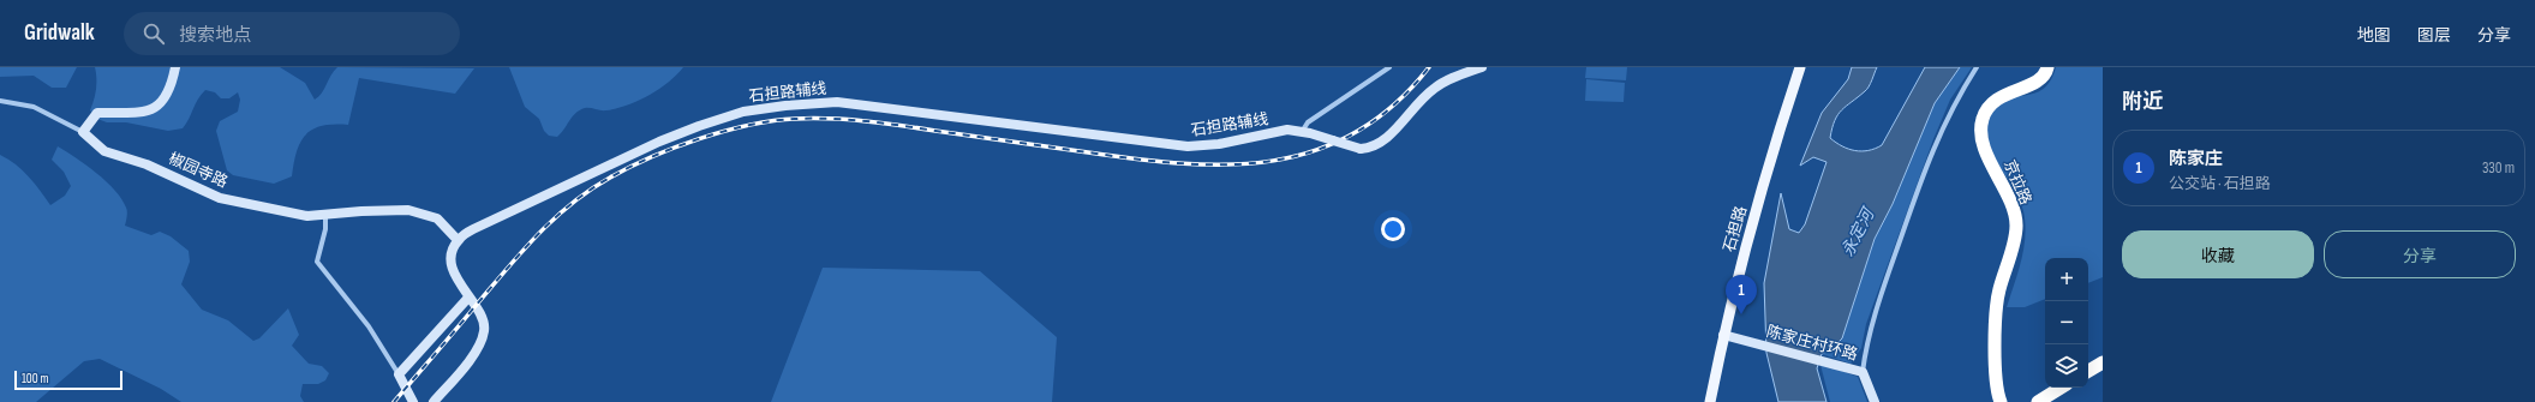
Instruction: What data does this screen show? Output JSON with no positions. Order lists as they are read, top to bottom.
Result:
{
  "streets": {
    "highway": ["京拉路"],
    "main road": [
      "石担路辅线",
      "椒园寺路",
      "石担路",
      "陈家庄村环路"
    ]
  },
  "crossings": [
    ["石担路辅线", "椒园寺路"],
    ["石担路", "陈家庄村环路"]
  ],
  "water": ["永定河"],
  "scale_bar": "100 m",
  "page": {
    "header": "Gridwalk",
    "search": "搜索地点",
    "nav": ["地图", "图层", "分享"],
    "heading": "附近",
    "list": [
      {
        "mark": "1",
        "name": "陈家庄",
        "note": "公交站 · 石担路",
        "value": "330 m"
      }
    ],
    "buttons": ["收藏", "分享"],
    "map_buttons": ["+", "−"],
    "pins": "1",
    "scale": "100 m"
  }
}
